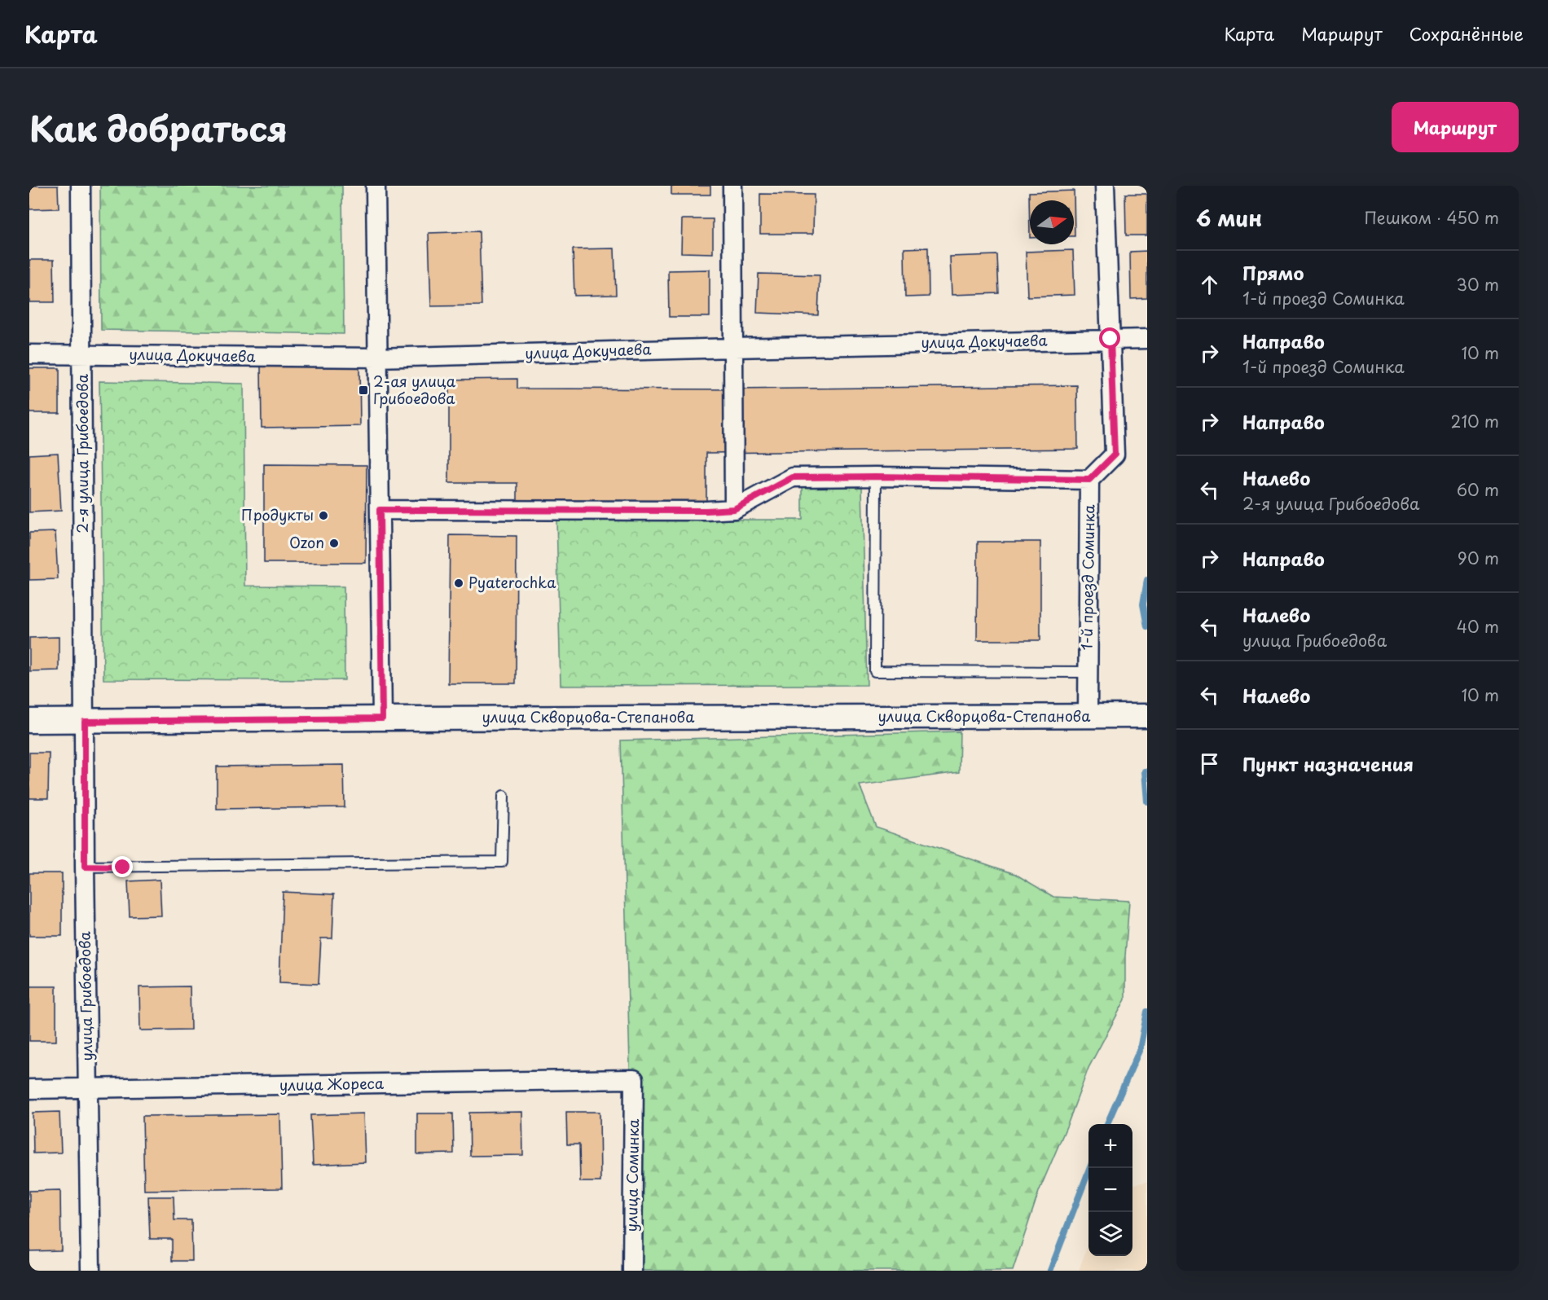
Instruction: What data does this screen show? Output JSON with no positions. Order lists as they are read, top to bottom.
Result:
{
  "streets": {
    "street": [
      "улица Докучаева",
      "2-я улица Грибоедова",
      "1-й проезд Соминка",
      "улица Скворцова-Степанова",
      "улица Грибоедова",
      "улица Жореса",
      "улица Соминка"
    ]
  },
  "crossings": [
    ["улица Докучаева", "2-я улица Грибоедова"],
    ["2-я улица Грибоедова", "улица Скворцова-Степанова"],
    ["2-я улица Грибоедова", "улица Грибоедова"],
    ["1-й проезд Соминка", "улица Скворцова-Степанова"],
    ["улица Скворцова-Степанова", "улица Грибоедова"],
    ["улица Грибоедова", "улица Жореса"],
    ["улица Жореса", "улица Соминка"]
  ],
  "places": {
    "transit": ["2-ая улица Грибоедова"],
    "other": ["Продукты", "Ozon", "Pyaterochka"]
  },
  "north": "right",
  "page": {
    "header": "Карта",
    "nav": ["Карта", "Маршрут", "Сохранённые"],
    "title": "Как добраться",
    "buttons": "Маршрут",
    "heading": ["6 мин", "Пешком · 450 m"],
    "list": [
      ["Прямо", "1-й проезд Соминка", "30 m"],
      ["Направо", "1-й проезд Соминка", "10 m"],
      ["Направо", "210 m"],
      ["Налево", "2-я улица Грибоедова", "60 m"],
      ["Направо", "90 m"],
      ["Налево", "улица Грибоедова", "40 m"],
      ["Налево", "10 m"],
      "Пункт назначения"
    ],
    "map_buttons": ["+", "−"]
  }
}
